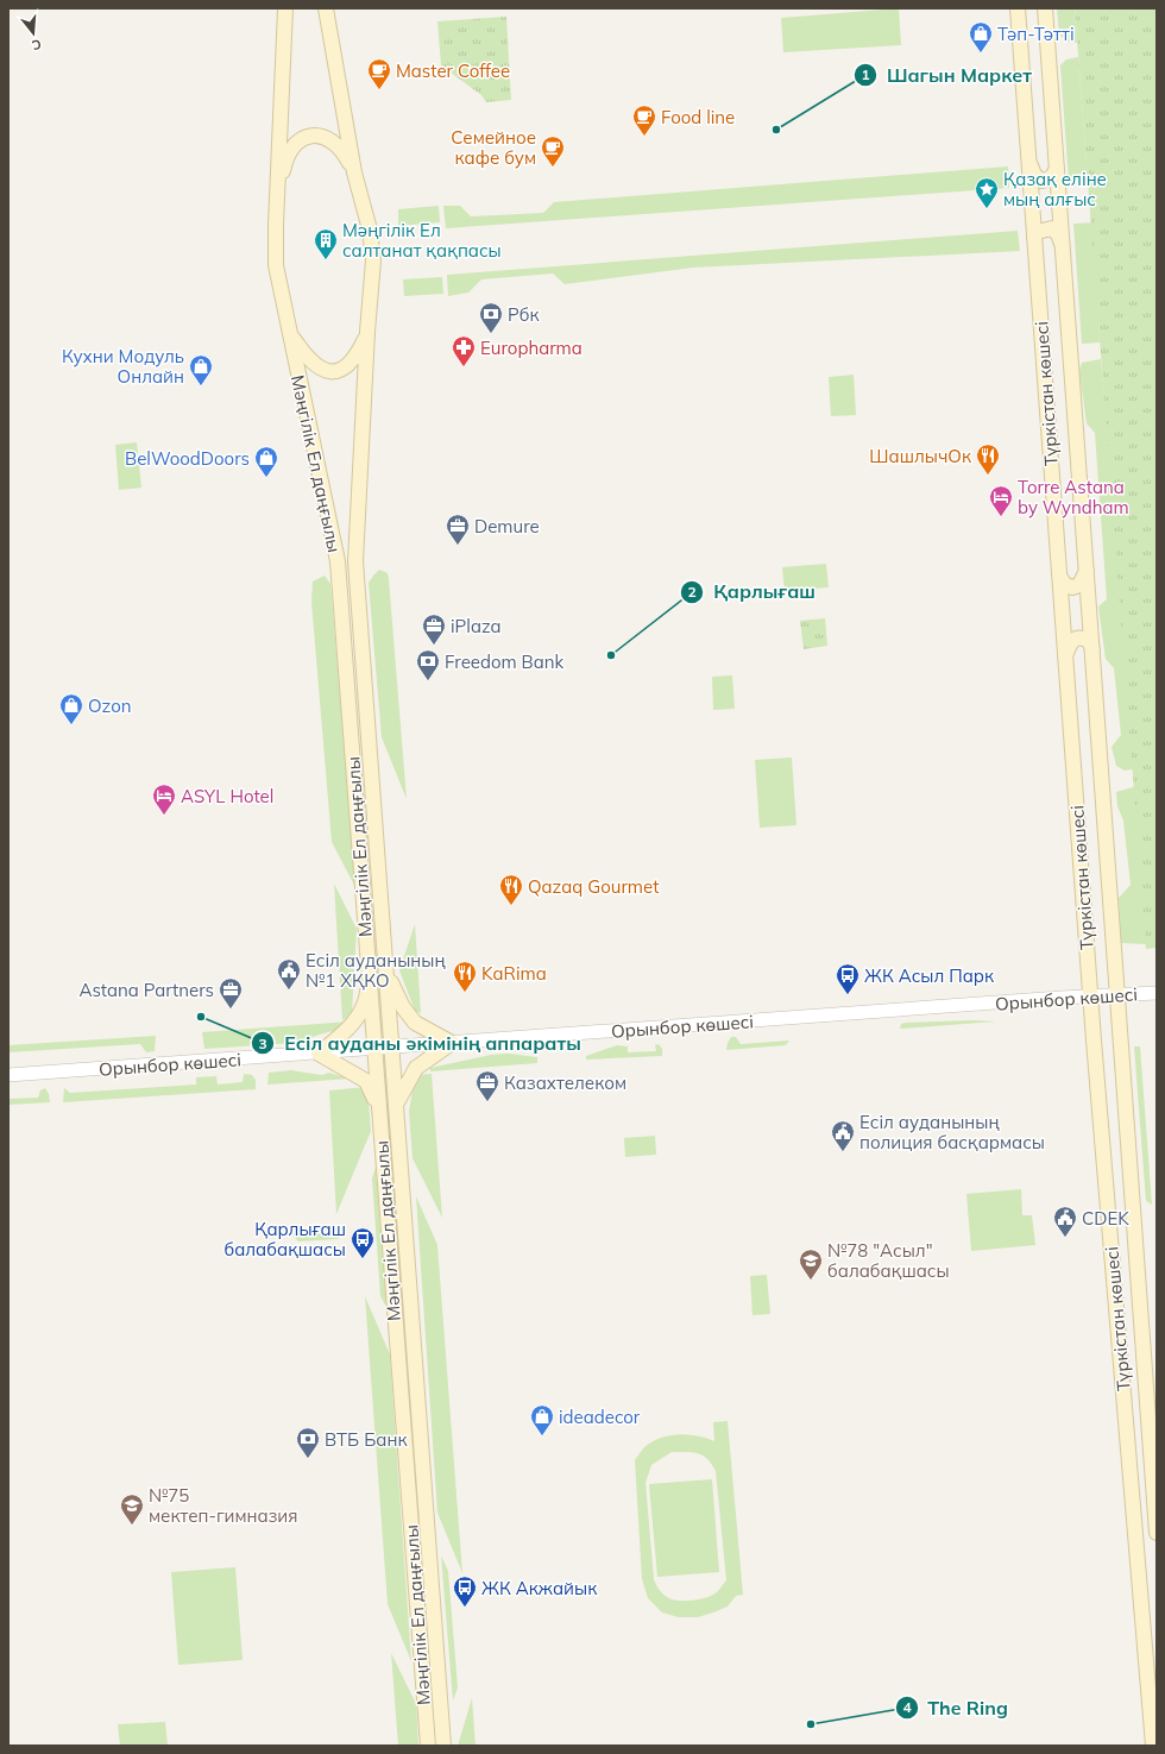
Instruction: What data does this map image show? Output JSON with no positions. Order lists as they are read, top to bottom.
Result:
{
  "streets": {
    "main road": ["Түркістан көшесі", "Мәңгілік Ел даңғылы"],
    "street": ["Орынбор көшесі"]
  },
  "crossings": [
    ["Түркістан көшесі", "Орынбор көшесі"],
    ["Мәңгілік Ел даңғылы", "Орынбор көшесі"]
  ],
  "places": {
    "shop": [
      "Тәп-Тәтті",
      "Кухни Модуль Онлайн",
      "BelWoodDoors",
      "Ozon",
      "ideadecor"
    ],
    "cafe": ["Master Coffee", "Food line", "Семейное кафе бум"],
    "other": [
      "Шагын Маркет",
      "Қарлығаш",
      "Есіл ауданы әкімінің аппараты",
      "The Ring"
    ],
    "place": ["Қазақ еліне мың алғыс"],
    "building": ["Мәңгілік Ел салтанат қақпасы"],
    "bank": ["Рбк", "Freedom Bank", "ВТБ Банк"],
    "pharmacy": ["Europharma"],
    "restaurant": ["ШашлычОк", "Qazaq Gourmet", "KaRima"],
    "hotel": ["Torre Astana by Wyndham", "ASYL Hotel"],
    "office": [
      "Demure",
      "iPlaza",
      "Astana Partners",
      "Казахтелеком"
    ],
    "public building": ["Есіл ауданының №1 ХҚКО", "Есіл ауданының полиция басқармасы", "CDEK"],
    "bus stop": ["ЖК Асыл Парк", "Қарлығаш балабақшасы", "ЖК Акжайык"],
    "school or university": ["№78 \"Асыл\" балабақшасы", "№75 мектеп-гимназия"]
  },
  "north": "bottom"
}
